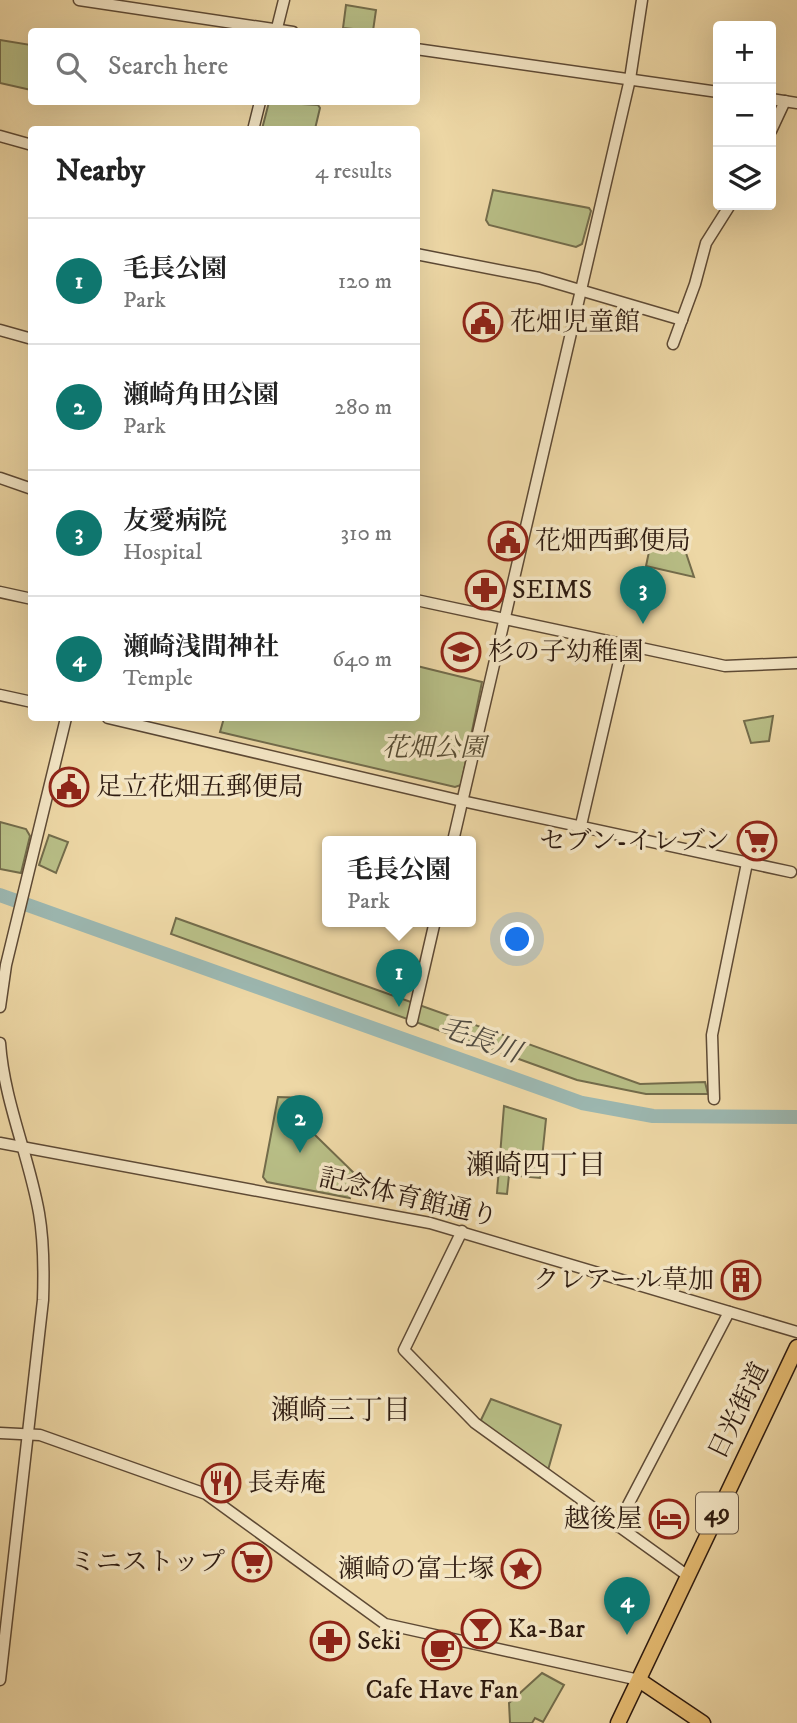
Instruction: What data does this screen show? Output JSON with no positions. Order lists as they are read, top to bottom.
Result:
{
  "streets": {
    "main road": ["日光街道", "49"],
    "street": ["記念体育館通り"]
  },
  "districts": ["瀬崎四丁目", "瀬崎三丁目"],
  "water": ["毛長川"],
  "parks": ["花畑公園"],
  "places": {
    "public building": ["花畑児童館", "花畑西郵便局", "足立花畑五郵便局"],
    "pharmacy": ["SEIMS", "Seki"],
    "school or university": ["杉の子幼稚園"],
    "supermarket": ["セブン-イレブン", "ミニストップ"],
    "building": ["クレアール草加"],
    "restaurant": ["長寿庵"],
    "hotel": ["越後屋"],
    "place": ["瀬崎の富士塚"],
    "bar": ["Ka-Bar"],
    "cafe": ["Cafe Have Fan"]
  },
  "page": {
    "map_buttons": ["+", "−"],
    "search": "Search here",
    "heading": ["Nearby", "4 results"],
    "list": [
      {
        "mark": "1",
        "name": "毛長公園",
        "note": "Park",
        "value": "120 m"
      },
      {
        "mark": "2",
        "name": "瀬崎角田公園",
        "note": "Park",
        "value": "280 m"
      },
      {
        "mark": "3",
        "name": "友愛病院",
        "note": "Hospital",
        "value": "310 m"
      },
      {
        "mark": "4",
        "name": "瀬崎浅間神社",
        "note": "Temple",
        "value": "640 m"
      }
    ],
    "pins": [
      "3",
      "1",
      "2",
      "4"
    ],
    "popup": ["毛長公園", "Park"]
  }
}
